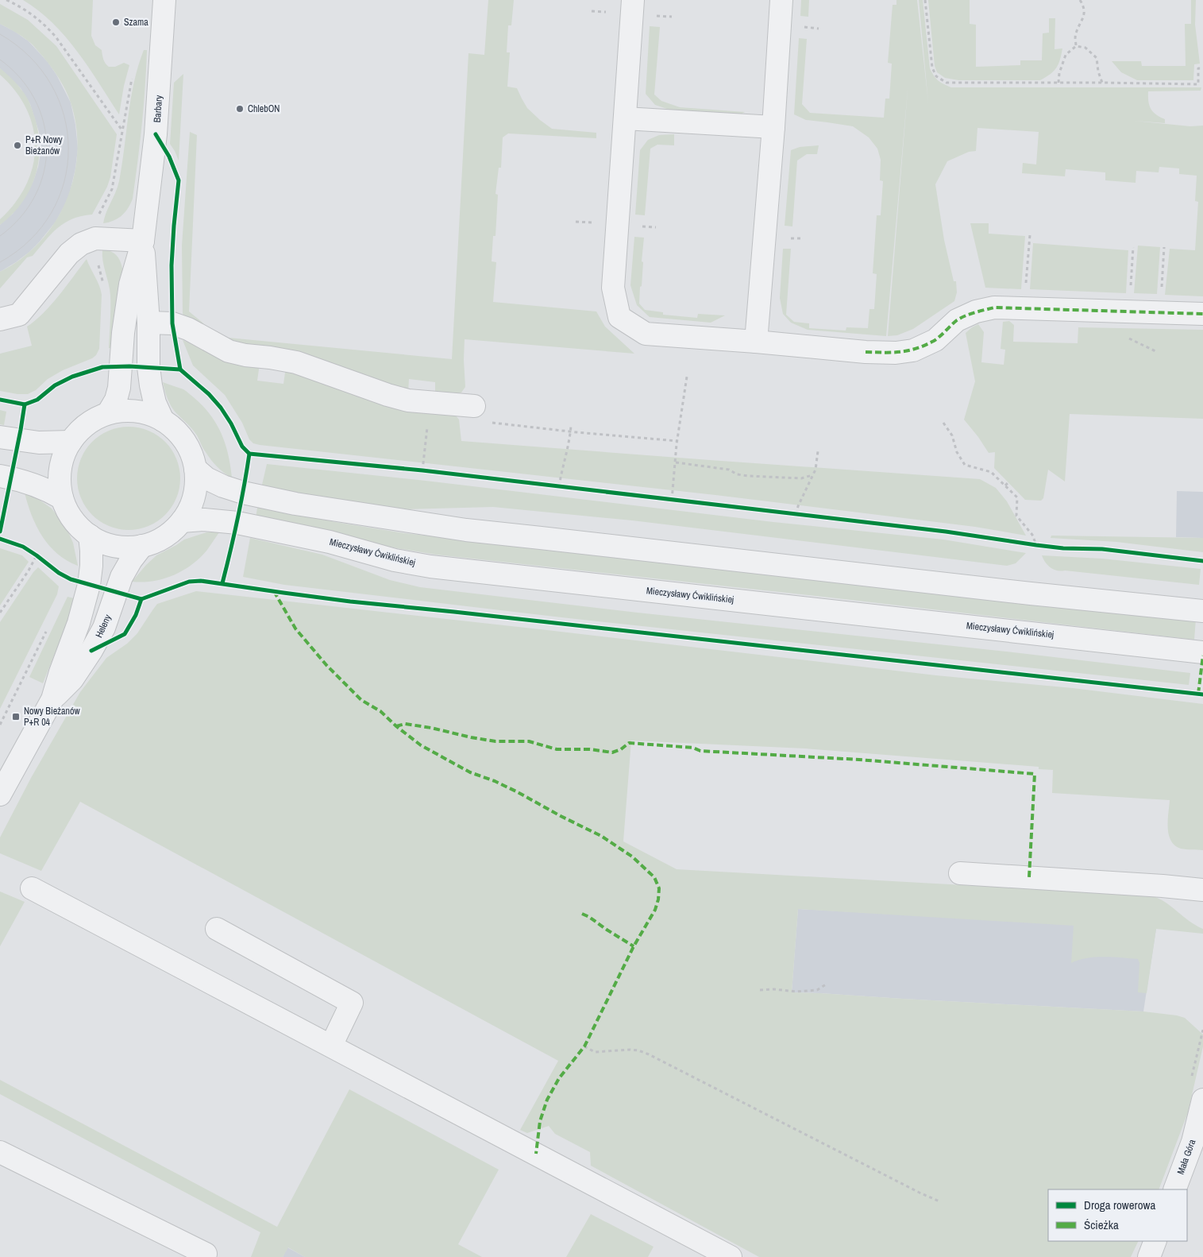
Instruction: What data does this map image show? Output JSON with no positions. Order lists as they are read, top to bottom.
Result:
{
  "streets": {
    "street": [
      "Barbary",
      "Mieczysławy Ćwiklińskiej",
      "Heleny",
      "Mała Góra"
    ]
  },
  "crossings": [
    ["Barbary", "Mieczysławy Ćwiklińskiej"],
    ["Barbary", "Heleny"],
    ["Mieczysławy Ćwiklińskiej", "Heleny"]
  ],
  "places": {
    "other": ["Szama", "ChlebON", "P+R Nowy Bieżanów"],
    "transit": ["Nowy Bieżanów P+R 04"]
  },
  "legend": ["Droga rowerowa", "Ścieżka"]
}
